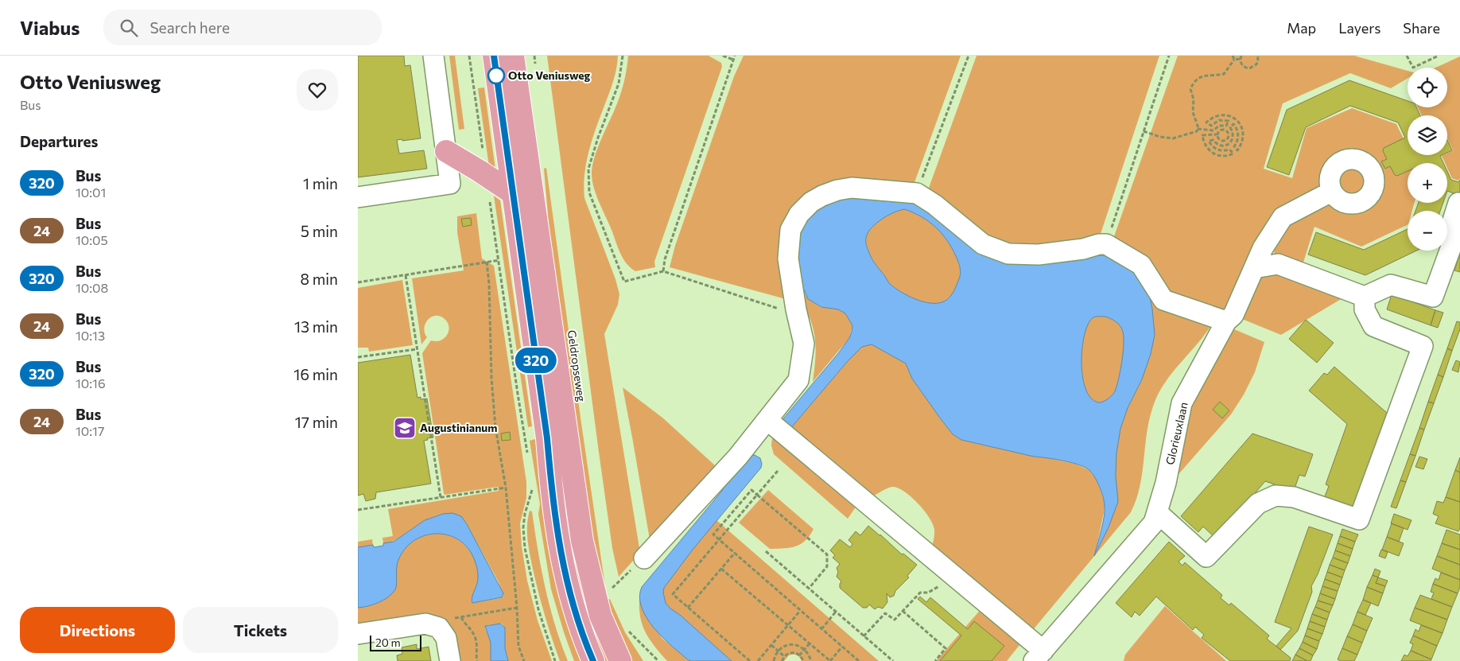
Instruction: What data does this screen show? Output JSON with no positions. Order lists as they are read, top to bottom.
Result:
{
  "streets": {
    "main road": ["Geldropseweg"],
    "street": ["Glorieuxlaan"]
  },
  "places": {
    "other": ["Otto Veniusweg"],
    "school or university": ["Augustinianum"]
  },
  "lines": ["bus line 320"],
  "scale_bar": "20 m",
  "page": {
    "header": "Viabus",
    "search": "Search here",
    "nav": ["Map", "Layers", "Share"],
    "heading": [
      ["Otto Veniusweg", "Bus"],
      "Departures"
    ],
    "on_map": "320",
    "map_buttons": ["+", "−"],
    "list": [
      {
        "mark": "320",
        "name": "Bus",
        "note": "10:01",
        "value": "1 min"
      },
      {
        "mark": "24",
        "name": "Bus",
        "note": "10:05",
        "value": "5 min"
      },
      {
        "mark": "320",
        "name": "Bus",
        "note": "10:08",
        "value": "8 min"
      },
      {
        "mark": "24",
        "name": "Bus",
        "note": "10:13",
        "value": "13 min"
      },
      {
        "mark": "320",
        "name": "Bus",
        "note": "10:16",
        "value": "16 min"
      },
      {
        "mark": "24",
        "name": "Bus",
        "note": "10:17",
        "value": "17 min"
      }
    ],
    "buttons": ["Directions", "Tickets"],
    "scale": "20 m"
  }
}
